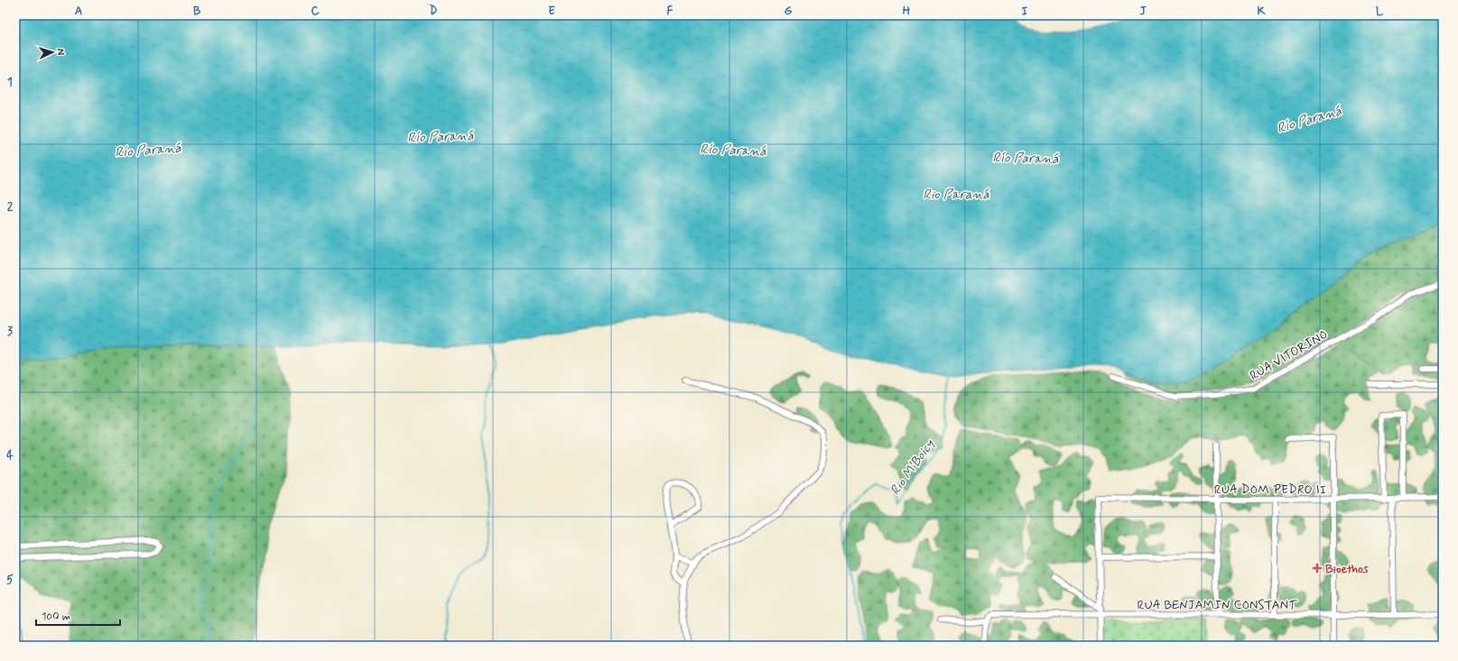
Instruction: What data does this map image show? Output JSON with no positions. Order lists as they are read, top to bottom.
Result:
{
  "streets": {
    "street": ["RUA VITORINO", "RUA DOM PEDRO II", "RUA BENJAMIN CONSTANT"]
  },
  "water": ["Río Paraná", "Rio Paraná", "Rio M'Boicy"],
  "places": {
    "health": ["Bioethos"]
  },
  "scale_bar": "100 m",
  "north": "right",
  "grid": {
    "columns": [
      "A",
      "B",
      "C",
      "D",
      "E",
      "F",
      "G",
      "H",
      "I",
      "J",
      "K",
      "L"
    ],
    "rows": [
      "1",
      "2",
      "3",
      "4",
      "5"
    ]
  }
}
